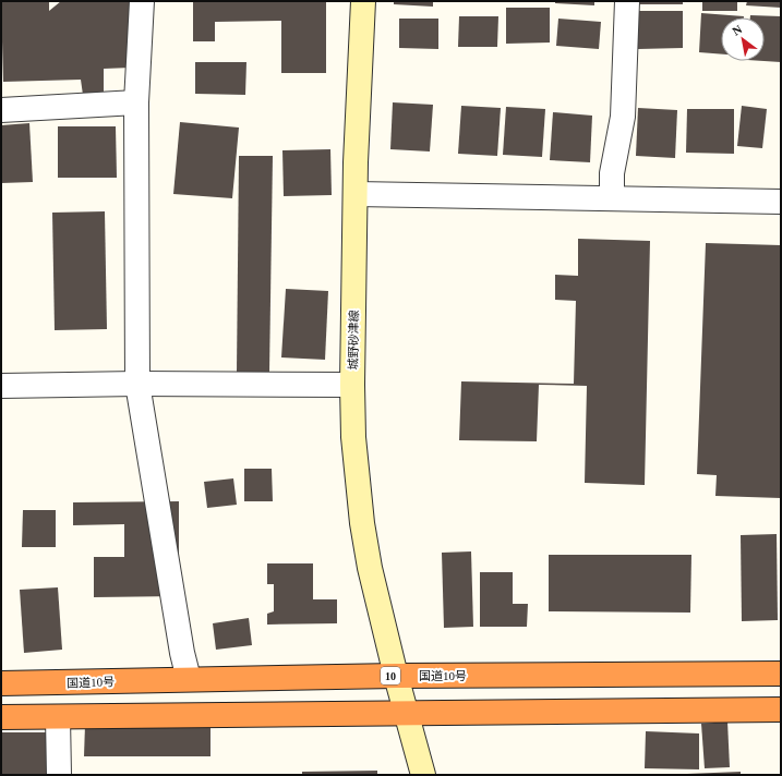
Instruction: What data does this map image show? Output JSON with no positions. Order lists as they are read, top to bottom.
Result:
{
  "streets": {
    "highway": ["10", "国道10号"],
    "main road": ["城野砂津線"]
  },
  "crossings": [
    ["城野砂津線", "国道10号"]
  ],
  "north": "top left"
}
